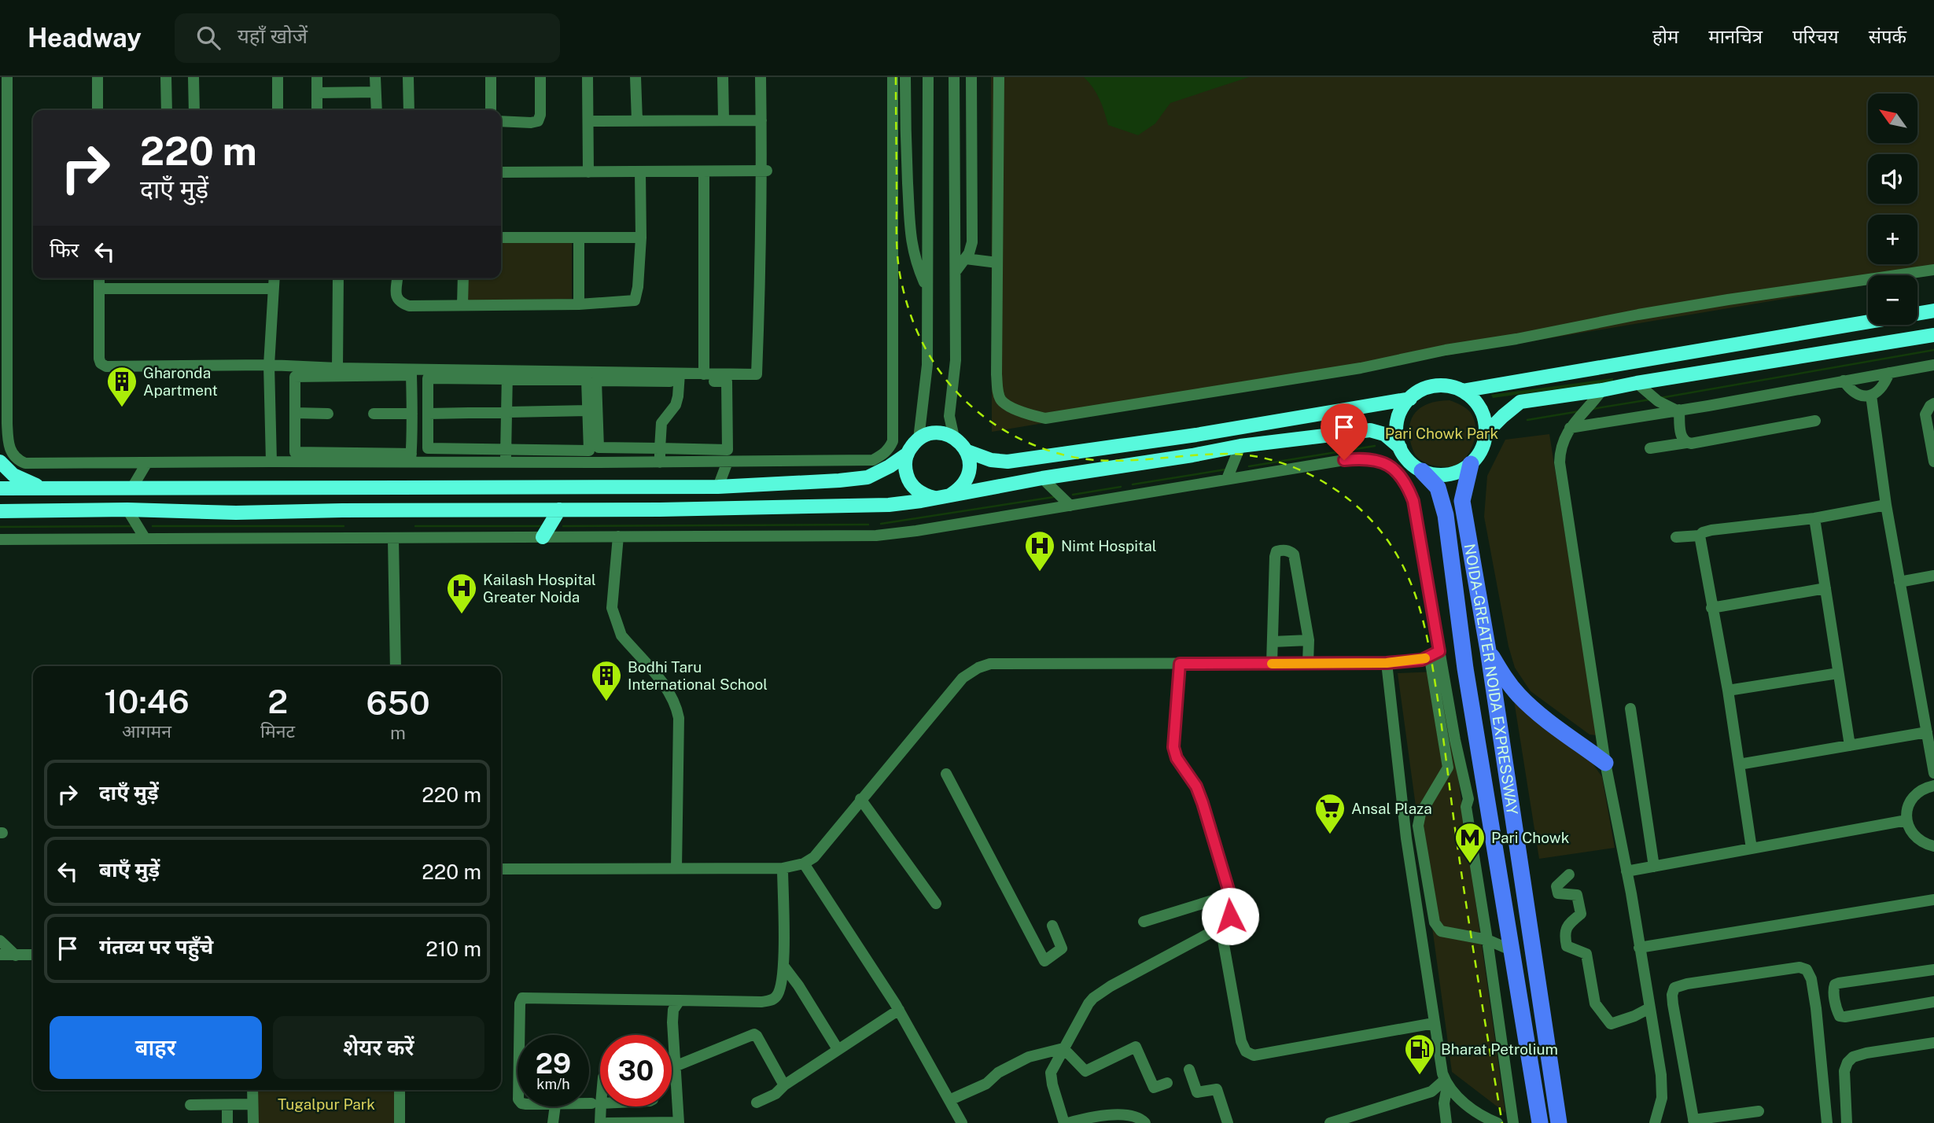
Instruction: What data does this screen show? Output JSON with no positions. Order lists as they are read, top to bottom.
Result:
{
  "streets": {
    "highway": ["NOIDA-GREATER NOIDA EXPRESSWAY"]
  },
  "parks": ["Pari Chowk Park", "Tugalpur Park"],
  "places": {
    "building": ["Gharonda Apartment", "Bodhi Taru International School"],
    "hospital": ["Nimt Hospital", "Kailash Hospital Greater Noida"],
    "supermarket": ["Ansal Plaza"],
    "metro station": ["Pari Chowk"],
    "fuel station": ["Bharat Petrolium"]
  },
  "north": "top left",
  "page": {
    "header": "Headway",
    "search": "यहाँ खोजें",
    "nav": [
      "होम",
      "मानचित्र",
      "परिचय",
      "संपर्क"
    ],
    "map_buttons": ["+", "−"],
    "turn": ["220 m", "दाएँ मुड़ें"],
    "then": "फिर",
    "eta": [
      "10:46",
      "आगमन",
      "2",
      "मिनट",
      "650",
      "m"
    ],
    "list": [
      {
        "name": "दाएँ मुड़ें",
        "value": "220 m"
      },
      {
        "name": "बाएँ मुड़ें",
        "value": "220 m"
      },
      {
        "name": "गंतव्य पर पहुँचे",
        "value": "210 m"
      }
    ],
    "buttons": ["बाहर", "शेयर करें"],
    "speed": "29 km/h",
    "limit": "30"
  }
}
